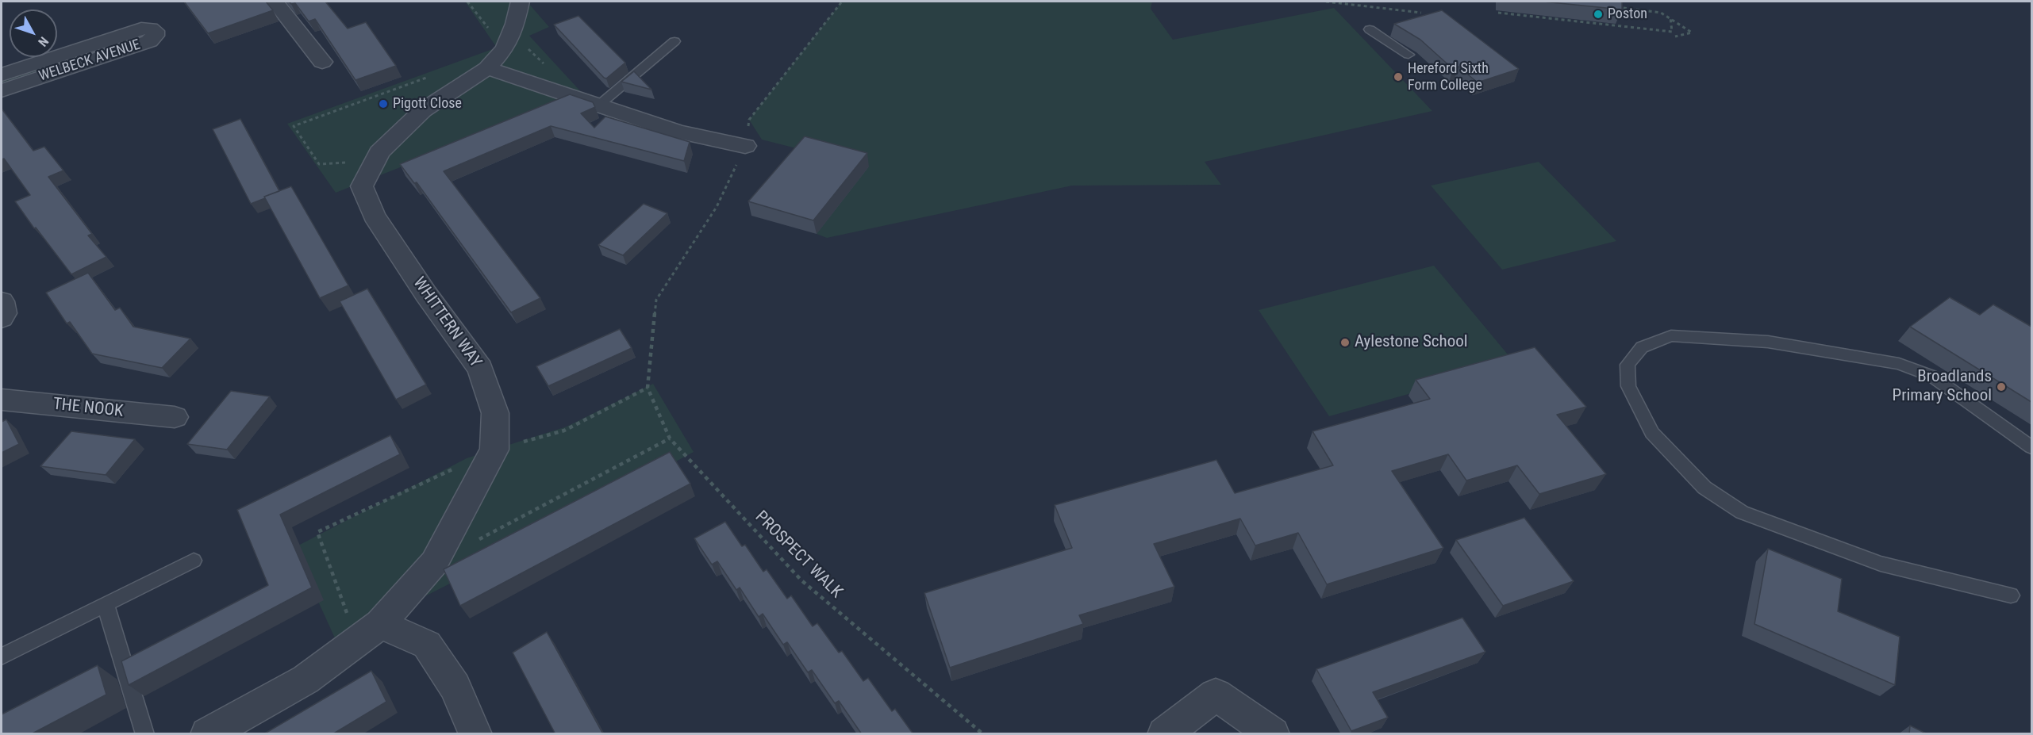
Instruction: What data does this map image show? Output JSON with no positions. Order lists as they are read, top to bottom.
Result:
{
  "streets": {
    "street": ["WELBECK AVENUE", "WHITTERN WAY", "THE NOOK"],
    "path": ["PROSPECT WALK"]
  },
  "places": [
    "Poston",
    "Hereford Sixth Form College",
    "Pigott Close",
    "Aylestone School",
    "Broadlands Primary School"
  ],
  "north": "bottom right"
}
